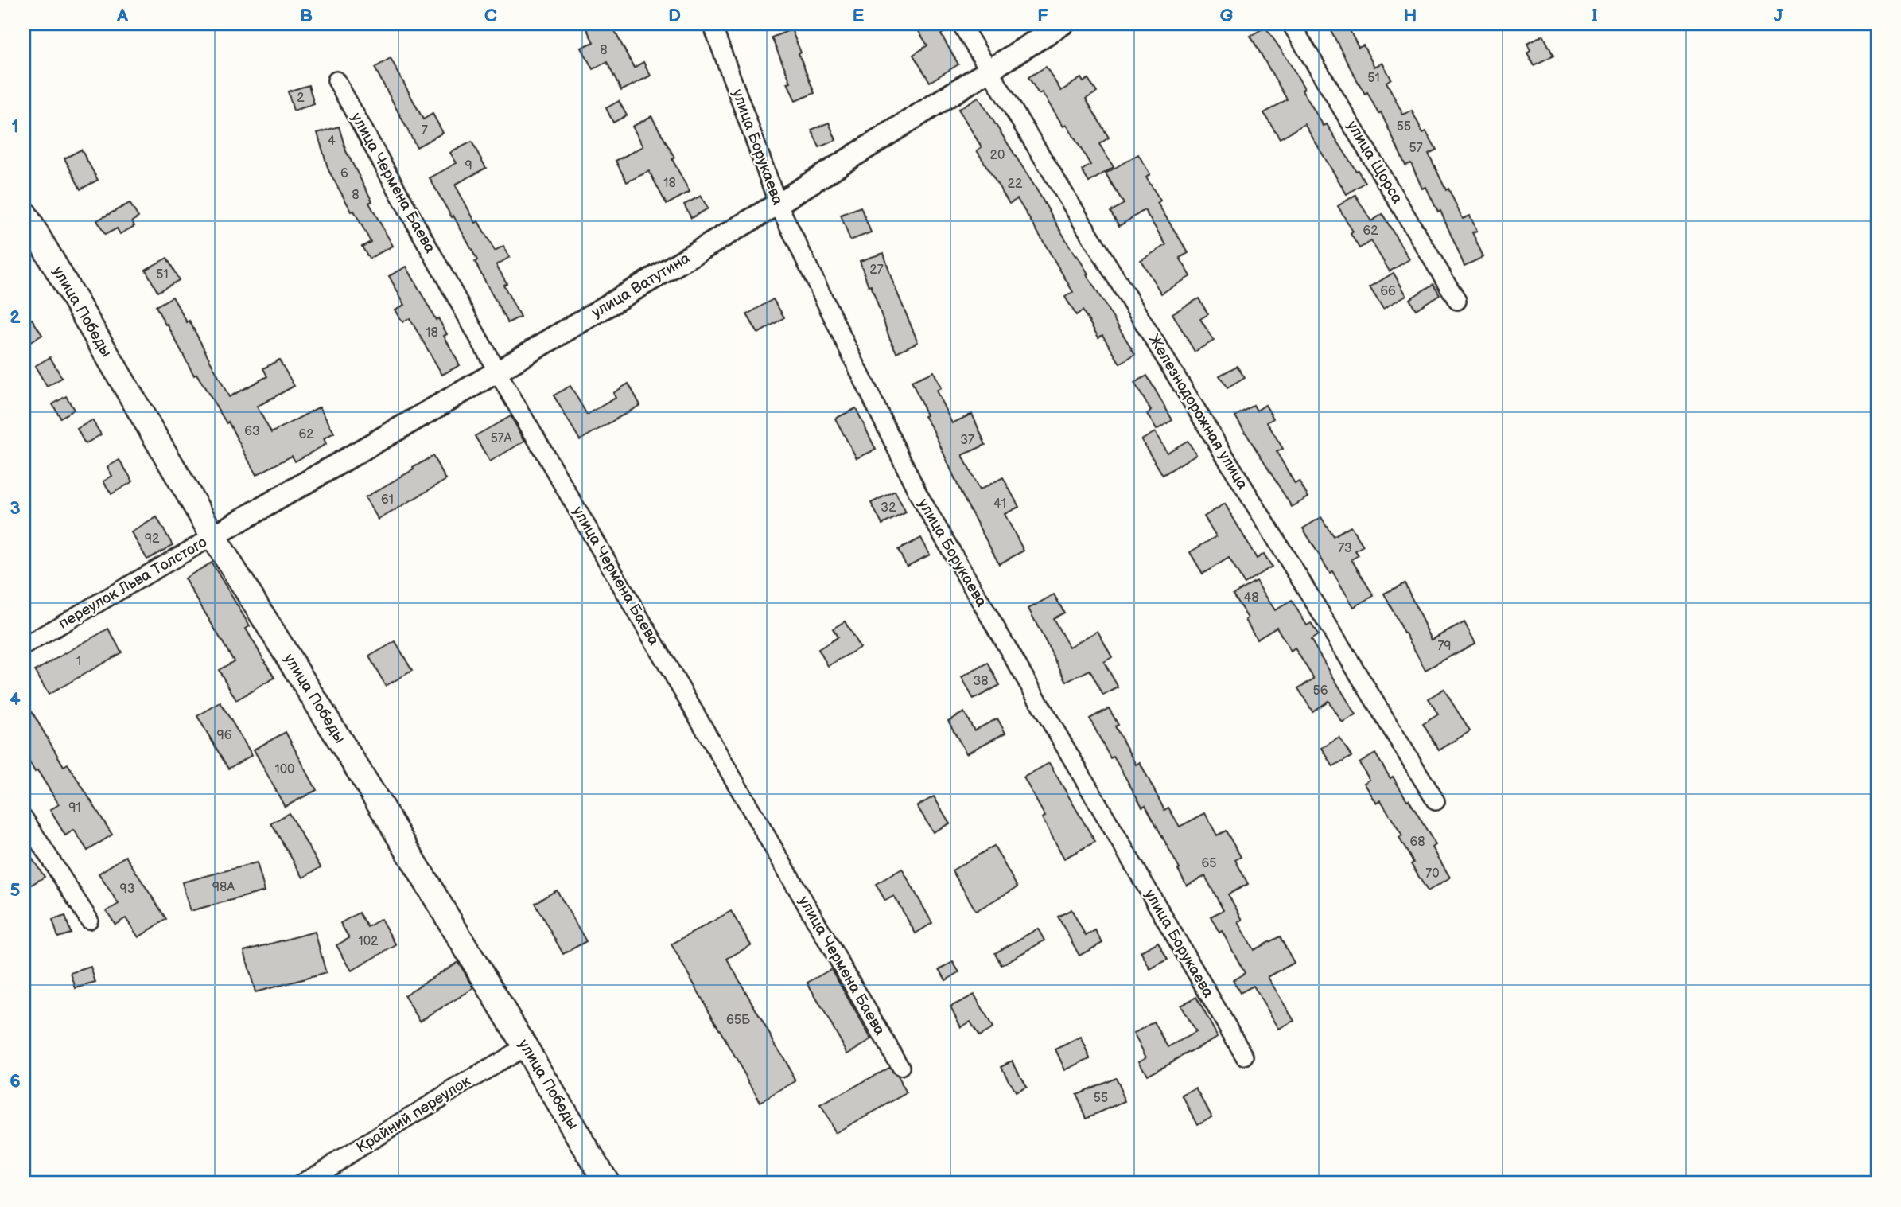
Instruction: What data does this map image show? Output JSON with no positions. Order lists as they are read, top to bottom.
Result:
{
  "streets": {
    "main road": ["улица Победы"],
    "street": [
      "улица Борукаева",
      "улица Щорса",
      "улица Чермена Баева",
      "улица Ватутина",
      "Железнодорожная улица",
      "переулок Льва Толстого",
      "Крайний переулок"
    ]
  },
  "crossings": [
    ["улица Борукаева", "улица Ватутина"],
    ["улица Чермена Баева", "улица Ватутина"],
    ["улица Ватутина", "улица Победы"],
    ["улица Ватутина", "Железнодорожная улица"],
    ["улица Ватутина", "переулок Льва Толстого"],
    ["улица Победы", "переулок Льва Толстого"],
    ["улица Победы", "Крайний переулок"]
  ],
  "house_numbers": [
    "8",
    "51",
    "2",
    "55",
    "7",
    "4",
    "57",
    "20",
    "9",
    "6",
    "18",
    "22",
    "8",
    "62",
    "27",
    "51",
    "66",
    "18",
    "63",
    "62",
    "57А",
    "37",
    "61",
    "41",
    "32",
    "92",
    "73",
    "48",
    "79",
    "1",
    "38",
    "56",
    "96",
    "100",
    "91",
    "68",
    "65",
    "70",
    "98А",
    "93",
    "102",
    "65Б",
    "55"
  ],
  "grid": {
    "columns": [
      "A",
      "B",
      "C",
      "D",
      "E",
      "F",
      "G",
      "H",
      "I",
      "J"
    ],
    "rows": [
      "1",
      "2",
      "3",
      "4",
      "5",
      "6"
    ]
  }
}
